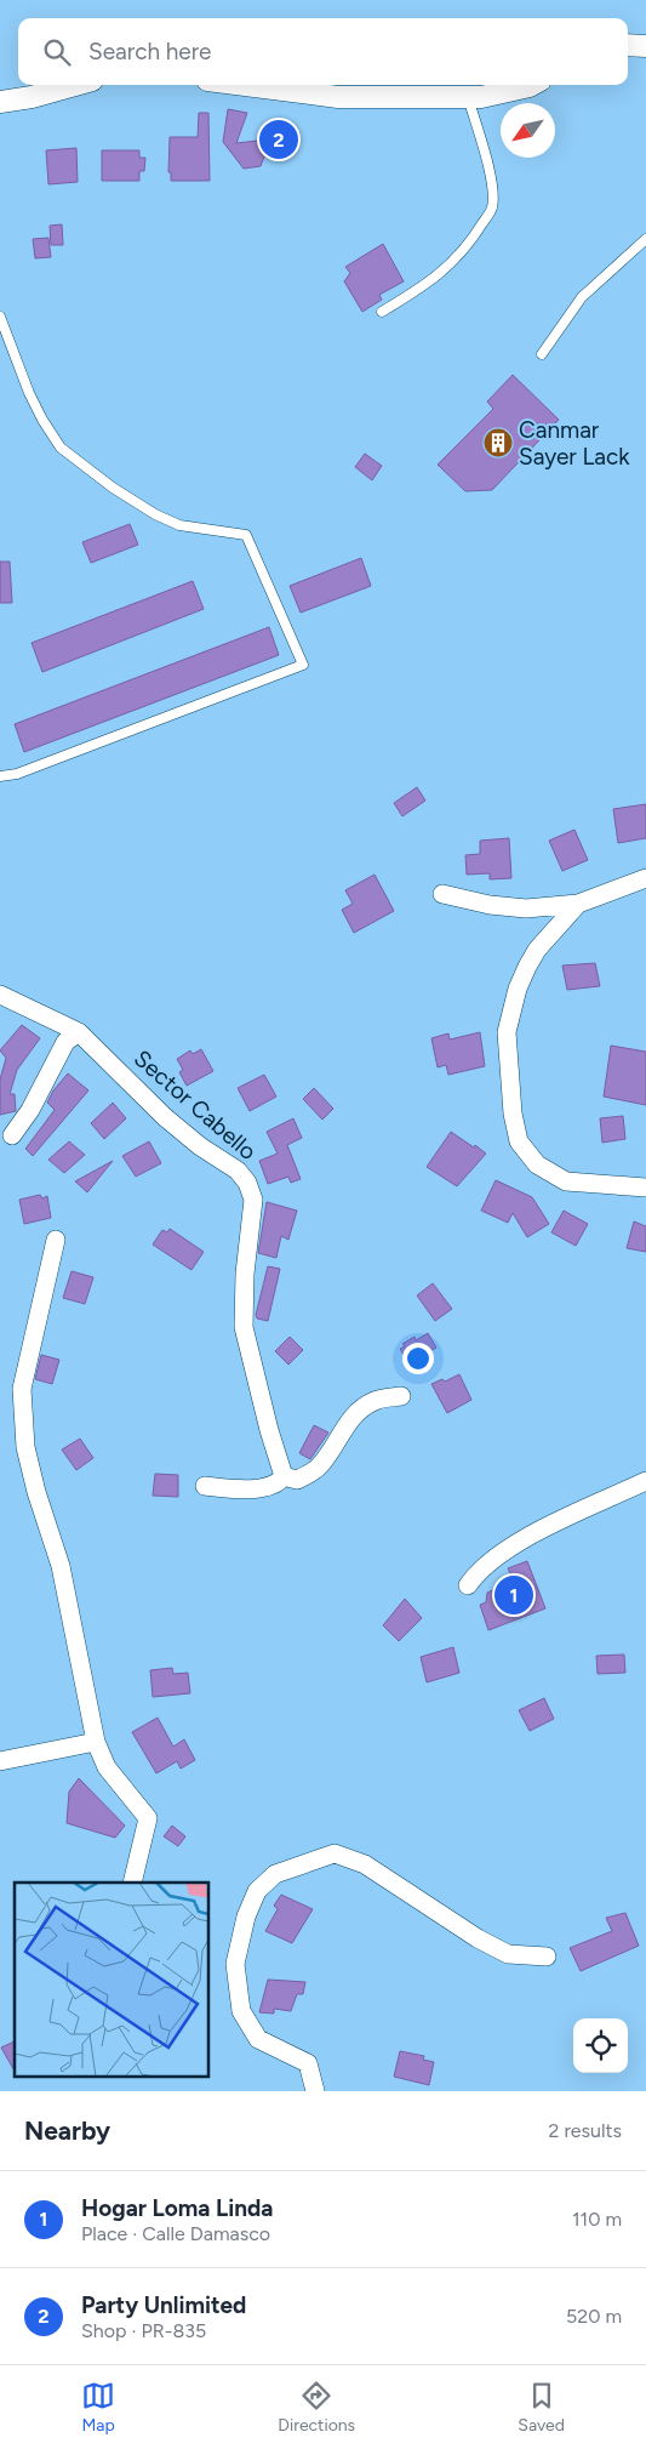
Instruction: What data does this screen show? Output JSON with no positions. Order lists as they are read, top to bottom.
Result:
{
  "streets": {
    "street": ["Sector Cabello"]
  },
  "places": {
    "building": ["Canmar Sayer Lack"]
  },
  "north": "bottom left",
  "page": {
    "search": "Search here",
    "pins": ["2", "1"],
    "heading": ["Nearby", "2 results"],
    "list": [
      {
        "mark": "1",
        "name": "Hogar Loma Linda",
        "note": "Place · Calle Damasco",
        "value": "110 m"
      },
      {
        "mark": "2",
        "name": "Party Unlimited",
        "note": "Shop · PR-835",
        "value": "520 m"
      }
    ],
    "nav": ["Map", "Directions", "Saved"]
  }
}
